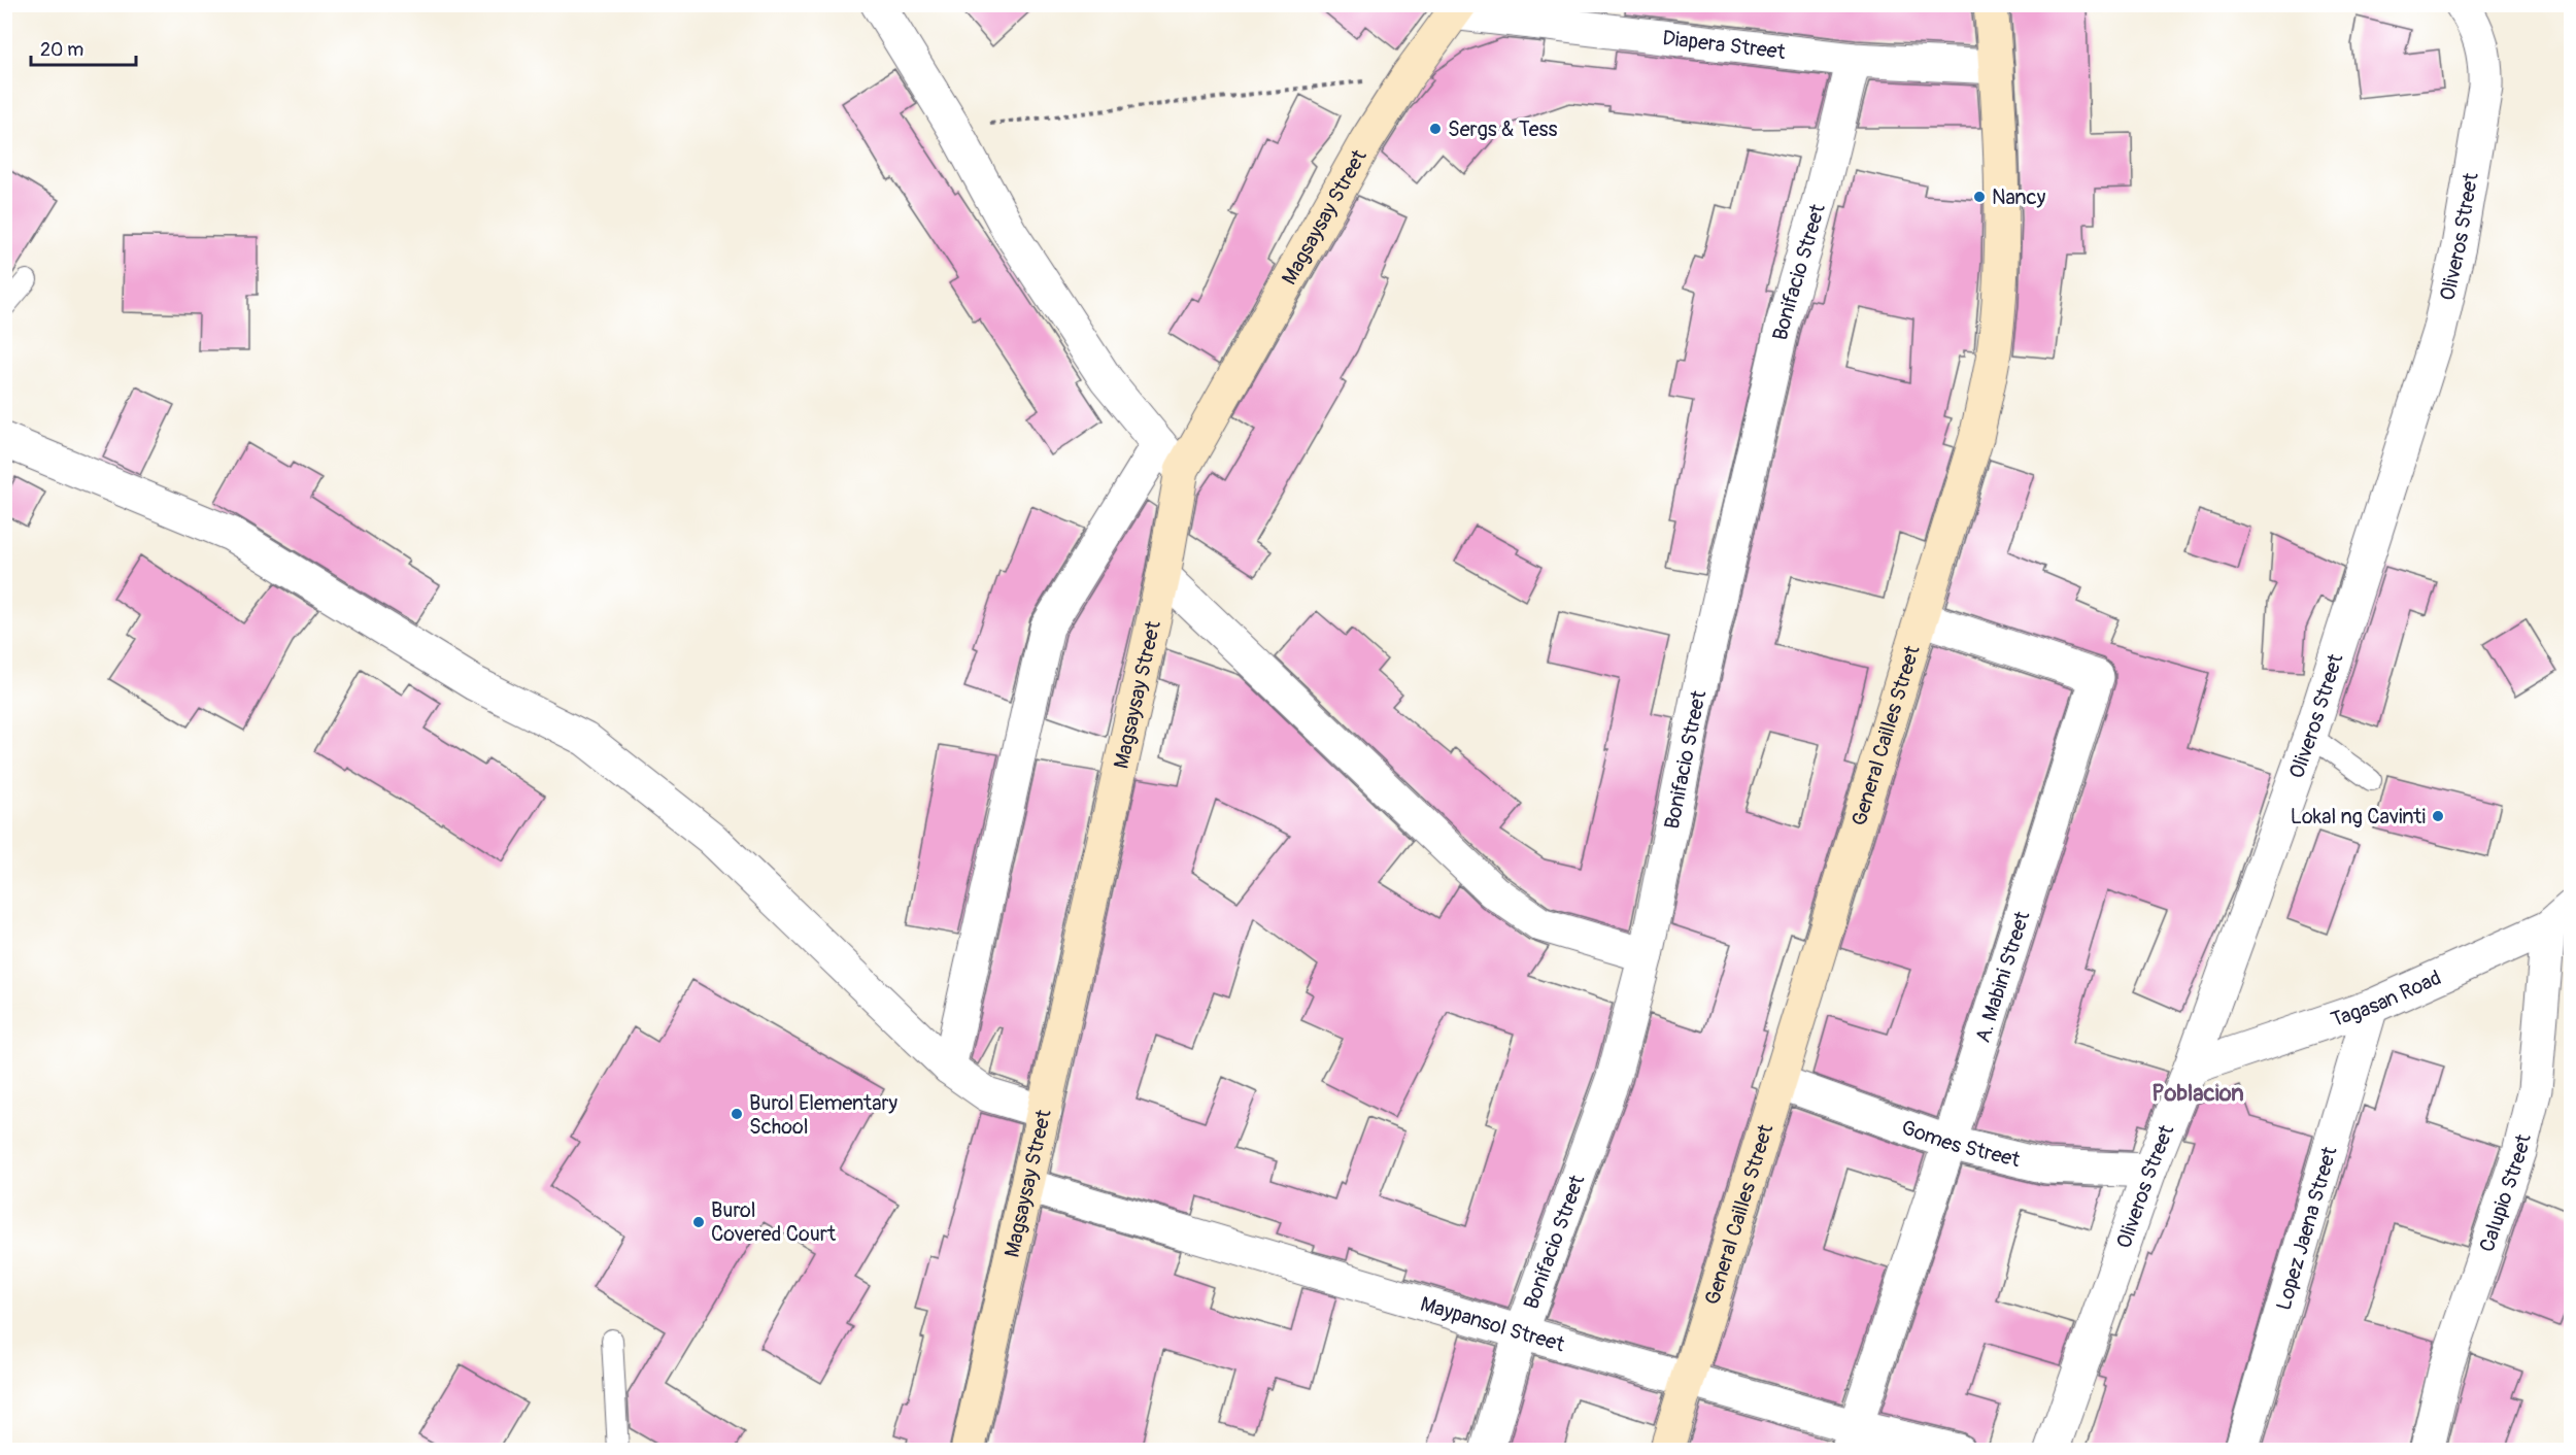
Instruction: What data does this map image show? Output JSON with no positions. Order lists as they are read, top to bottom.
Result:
{
  "streets": {
    "street": [
      "Diapera Street",
      "Magsaysay Street",
      "Oliveros Street",
      "Bonifacio Street",
      "General Cailles Street",
      "A. Mabini Street",
      "Tagasan Road",
      "Gomes Street",
      "Calupio Street",
      "Lopez Jaena Street",
      "Maypansol Street"
    ]
  },
  "crossings": [
    ["Diapera Street", "Magsaysay Street"],
    ["Diapera Street", "Bonifacio Street"],
    ["Diapera Street", "General Cailles Street"],
    ["Magsaysay Street", "Maypansol Street"],
    ["Oliveros Street", "Tagasan Road"],
    ["Oliveros Street", "Gomes Street"],
    ["Bonifacio Street", "Maypansol Street"],
    ["General Cailles Street", "A. Mabini Street"],
    ["General Cailles Street", "Gomes Street"],
    ["General Cailles Street", "Maypansol Street"],
    ["A. Mabini Street", "Gomes Street"],
    ["A. Mabini Street", "Maypansol Street"],
    ["Tagasan Road", "Calupio Street"],
    ["Tagasan Road", "Lopez Jaena Street"]
  ],
  "districts": ["Poblacion"],
  "places": [
    "Sergs & Tess",
    "Nancy",
    "Lokal ng Cavinti",
    "Burol Elementary School",
    "Burol Covered Court"
  ],
  "scale_bar": "20 m"
}
